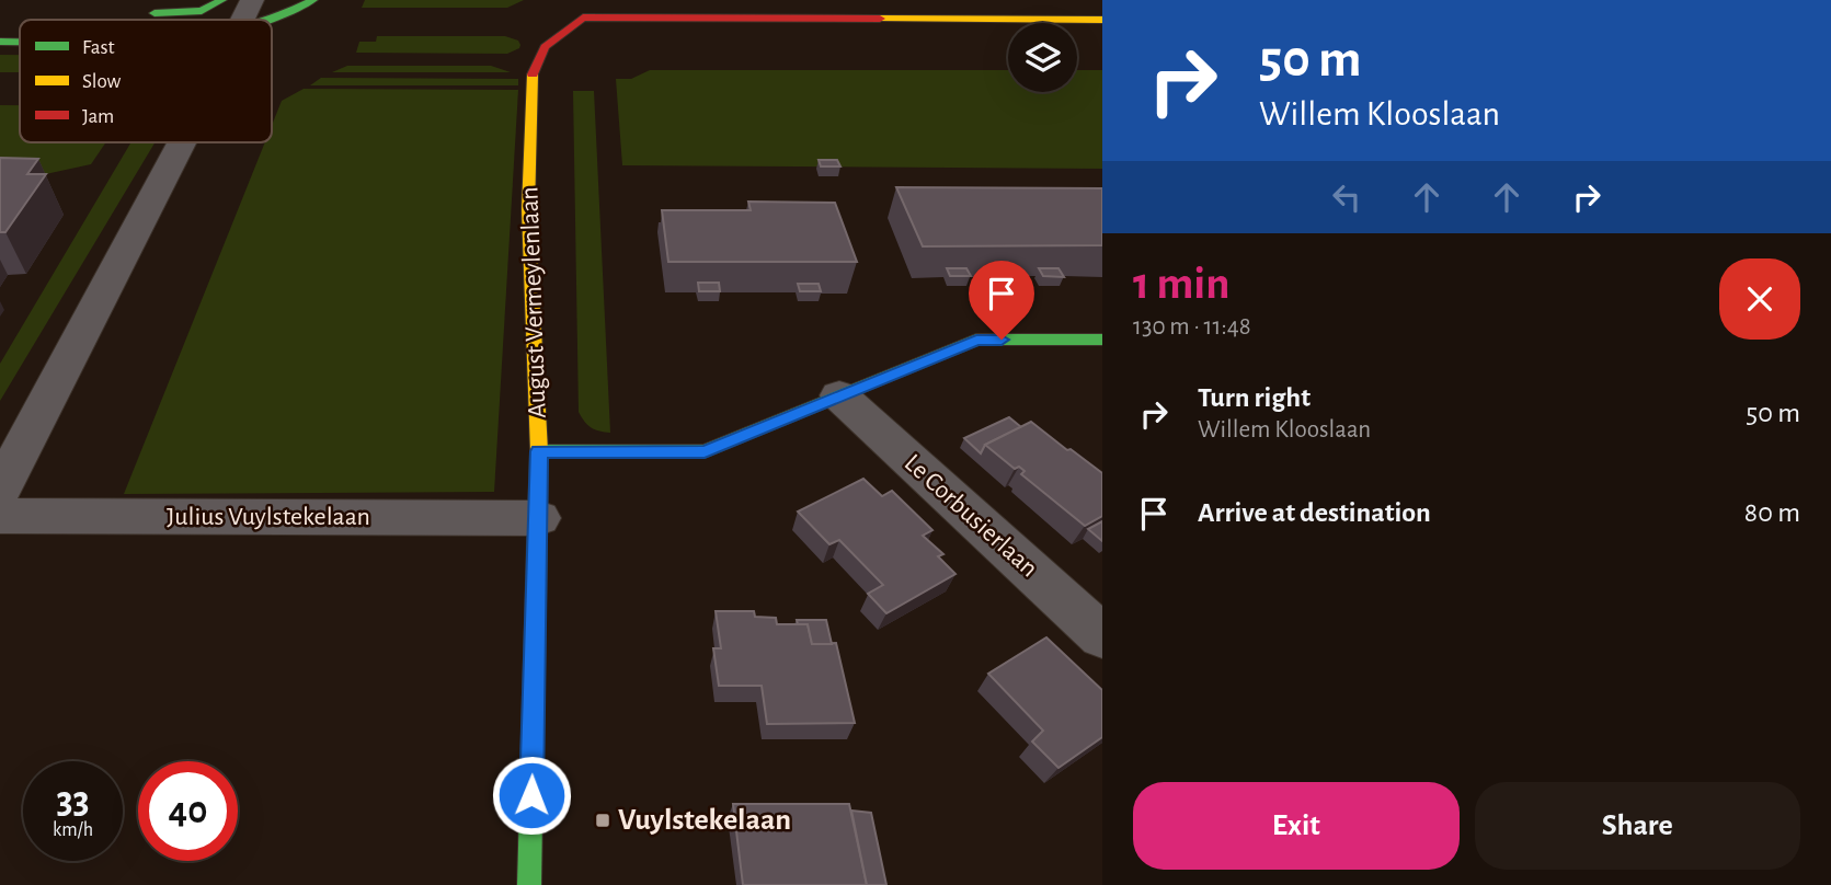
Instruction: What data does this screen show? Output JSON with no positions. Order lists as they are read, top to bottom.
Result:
{
  "streets": {
    "street": ["August Vermeylenlaan", "Le Corbusierlaan", "Julius Vuylstekelaan"]
  },
  "crossings": [
    ["August Vermeylenlaan", "Julius Vuylstekelaan"]
  ],
  "places": {
    "transit": ["Vuylstekelaan"]
  },
  "legend": ["Fast", "Slow", "Jam"],
  "page": {
    "turn": ["50 m", "Willem Klooslaan"],
    "heading": ["1 min", "130 m · 11:48"],
    "list": [
      {
        "name": "Turn right",
        "note": "Willem Klooslaan",
        "value": "50 m"
      },
      {
        "name": "Arrive at destination",
        "value": "80 m"
      }
    ],
    "speed": "33 km/h",
    "limit": "40",
    "buttons": ["Exit", "Share"]
  }
}
